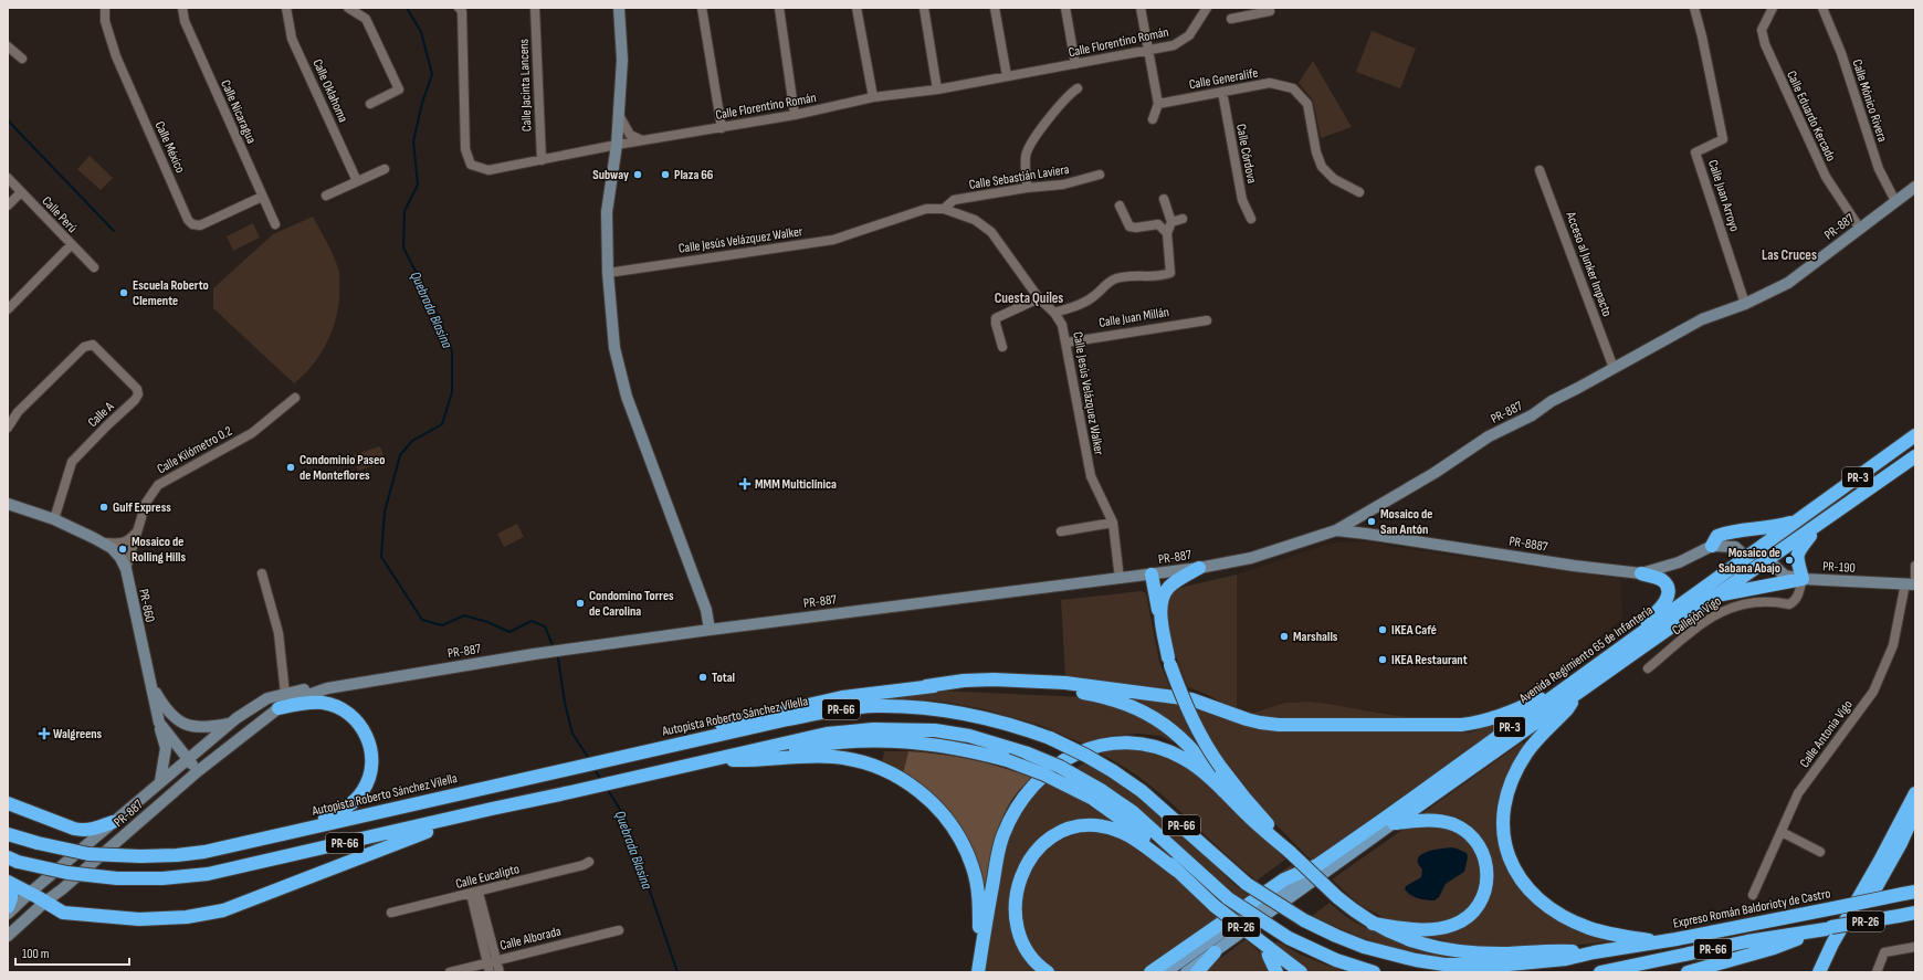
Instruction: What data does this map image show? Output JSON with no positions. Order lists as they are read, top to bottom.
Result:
{
  "streets": {
    "highway": [
      "PR-3",
      "Avenida Regimiento 65 de Infantería",
      "PR-66",
      "Autopista Roberto Sánchez Vilella",
      "Expreso Román Baldorioty de Castro",
      "PR-26"
    ],
    "street": [
      "Calle Florentino Román",
      "Calle Generalife",
      "Calle Jacinta Lancens",
      "Calle Oklahoma",
      "Calle Mónico Rivera",
      "Calle Nicaragua",
      "Calle Eduardo Kercado",
      "Calle México",
      "Calle Córdova",
      "Calle Sebastián Laviera",
      "Calle Juan Arroyo",
      "Calle Perú",
      "PR-887",
      "Calle Jesús Velázquez Walker",
      "Acceso al Junker Impacto",
      "Calle Juan Millán",
      "Calle A",
      "Calle Kilómetro 0.2",
      "PR-8887",
      "PR-190",
      "PR-860",
      "Callejón Vigo",
      "Calle Antonia Vigo",
      "Calle Eucalipto",
      "Calle Alborada"
    ]
  },
  "crossings": [
    ["Calle Florentino Román", "Calle Jacinta Lancens"],
    ["Calle Generalife", "Calle Córdova"],
    ["Calle Mónico Rivera", "PR-887"],
    ["Calle Nicaragua", "Calle México"],
    ["Calle Eduardo Kercado", "PR-887"],
    ["Calle Sebastián Laviera", "Calle Jesús Velázquez Walker"],
    ["Calle Juan Arroyo", "PR-887"],
    ["PR-887", "Calle Jesús Velázquez Walker"],
    ["PR-887", "Acceso al Junker Impacto"],
    ["PR-887", "PR-8887"],
    ["PR-887", "PR-860"],
    ["Calle Jesús Velázquez Walker", "Calle Juan Millán"],
    ["Calle A", "PR-860"],
    ["Calle Kilómetro 0.2", "PR-860"],
    ["PR-190", "Callejón Vigo"],
    ["PR-190", "Avenida Regimiento 65 de Infantería"],
    ["PR-190", "Calle Antonia Vigo"],
    ["PR-66", "PR-26"],
    ["Autopista Roberto Sánchez Vilella", "Expreso Román Baldorioty de Castro"]
  ],
  "districts": ["Las Cruces", "Cuesta Quiles"],
  "water": ["Quebrada Blasina"],
  "places": {
    "other": [
      "Subway",
      "Plaza 66",
      "Escuela Roberto Clemente",
      "Condominio Paseo de Monteflores",
      "Gulf Express",
      "Mosaico de San Antón",
      "Mosaico de Rolling Hills",
      "Mosaico de Sabana Abajo",
      "Condomino Torres de Carolina",
      "IKEA Café",
      "Marshalls",
      "IKEA Restaurant",
      "Total"
    ],
    "health": ["MMM Multiclínica", "Walgreens"]
  },
  "scale_bar": "100 m"
}
